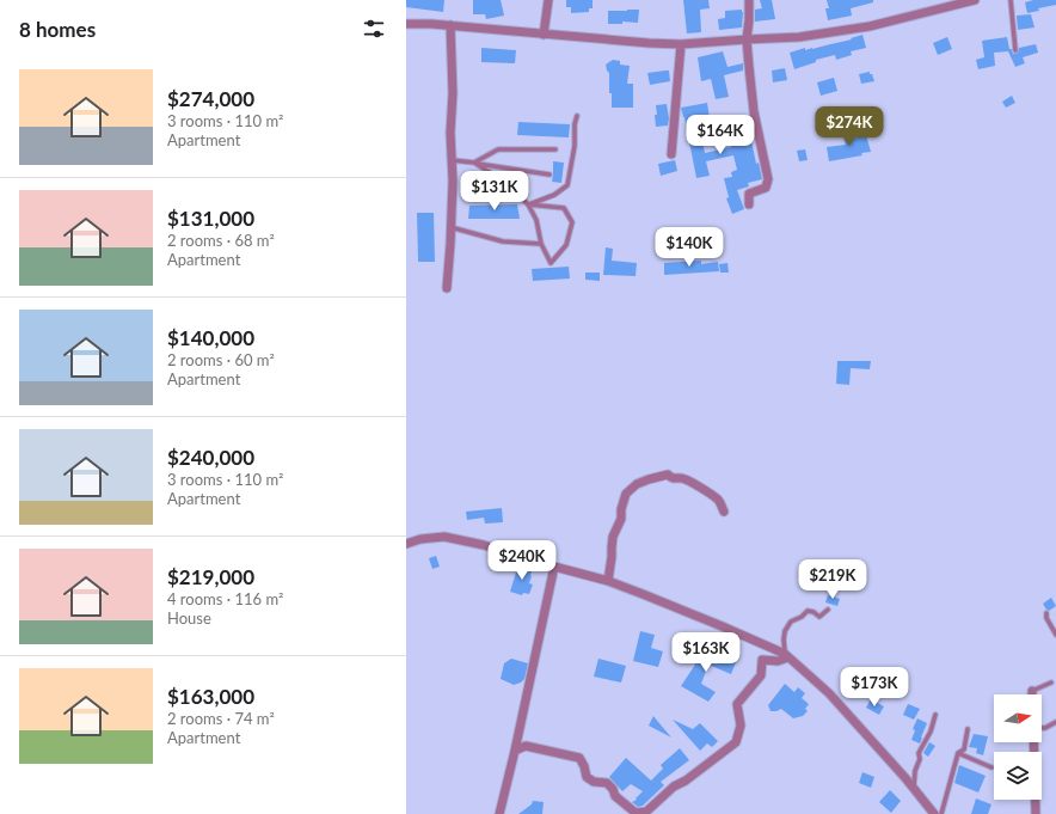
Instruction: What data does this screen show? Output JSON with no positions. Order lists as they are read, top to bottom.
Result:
{
  "north": "right",
  "page": {
    "heading": "8 homes",
    "list": [
      {
        "name": "$274,000",
        "note": "3 rooms · 110 m² · Apartment"
      },
      {
        "name": "$131,000",
        "note": "2 rooms · 68 m² · Apartment"
      },
      {
        "name": "$140,000",
        "note": "2 rooms · 60 m² · Apartment"
      },
      {
        "name": "$240,000",
        "note": "3 rooms · 110 m² · Apartment"
      },
      {
        "name": "$219,000",
        "note": "4 rooms · 116 m² · House"
      },
      {
        "name": "$163,000",
        "note": "2 rooms · 74 m² · Apartment"
      }
    ],
    "price": [
      "$274K",
      "$164K",
      "$131K",
      "$140K",
      "$240K",
      "$219K",
      "$163K",
      "$173K"
    ]
  }
}
